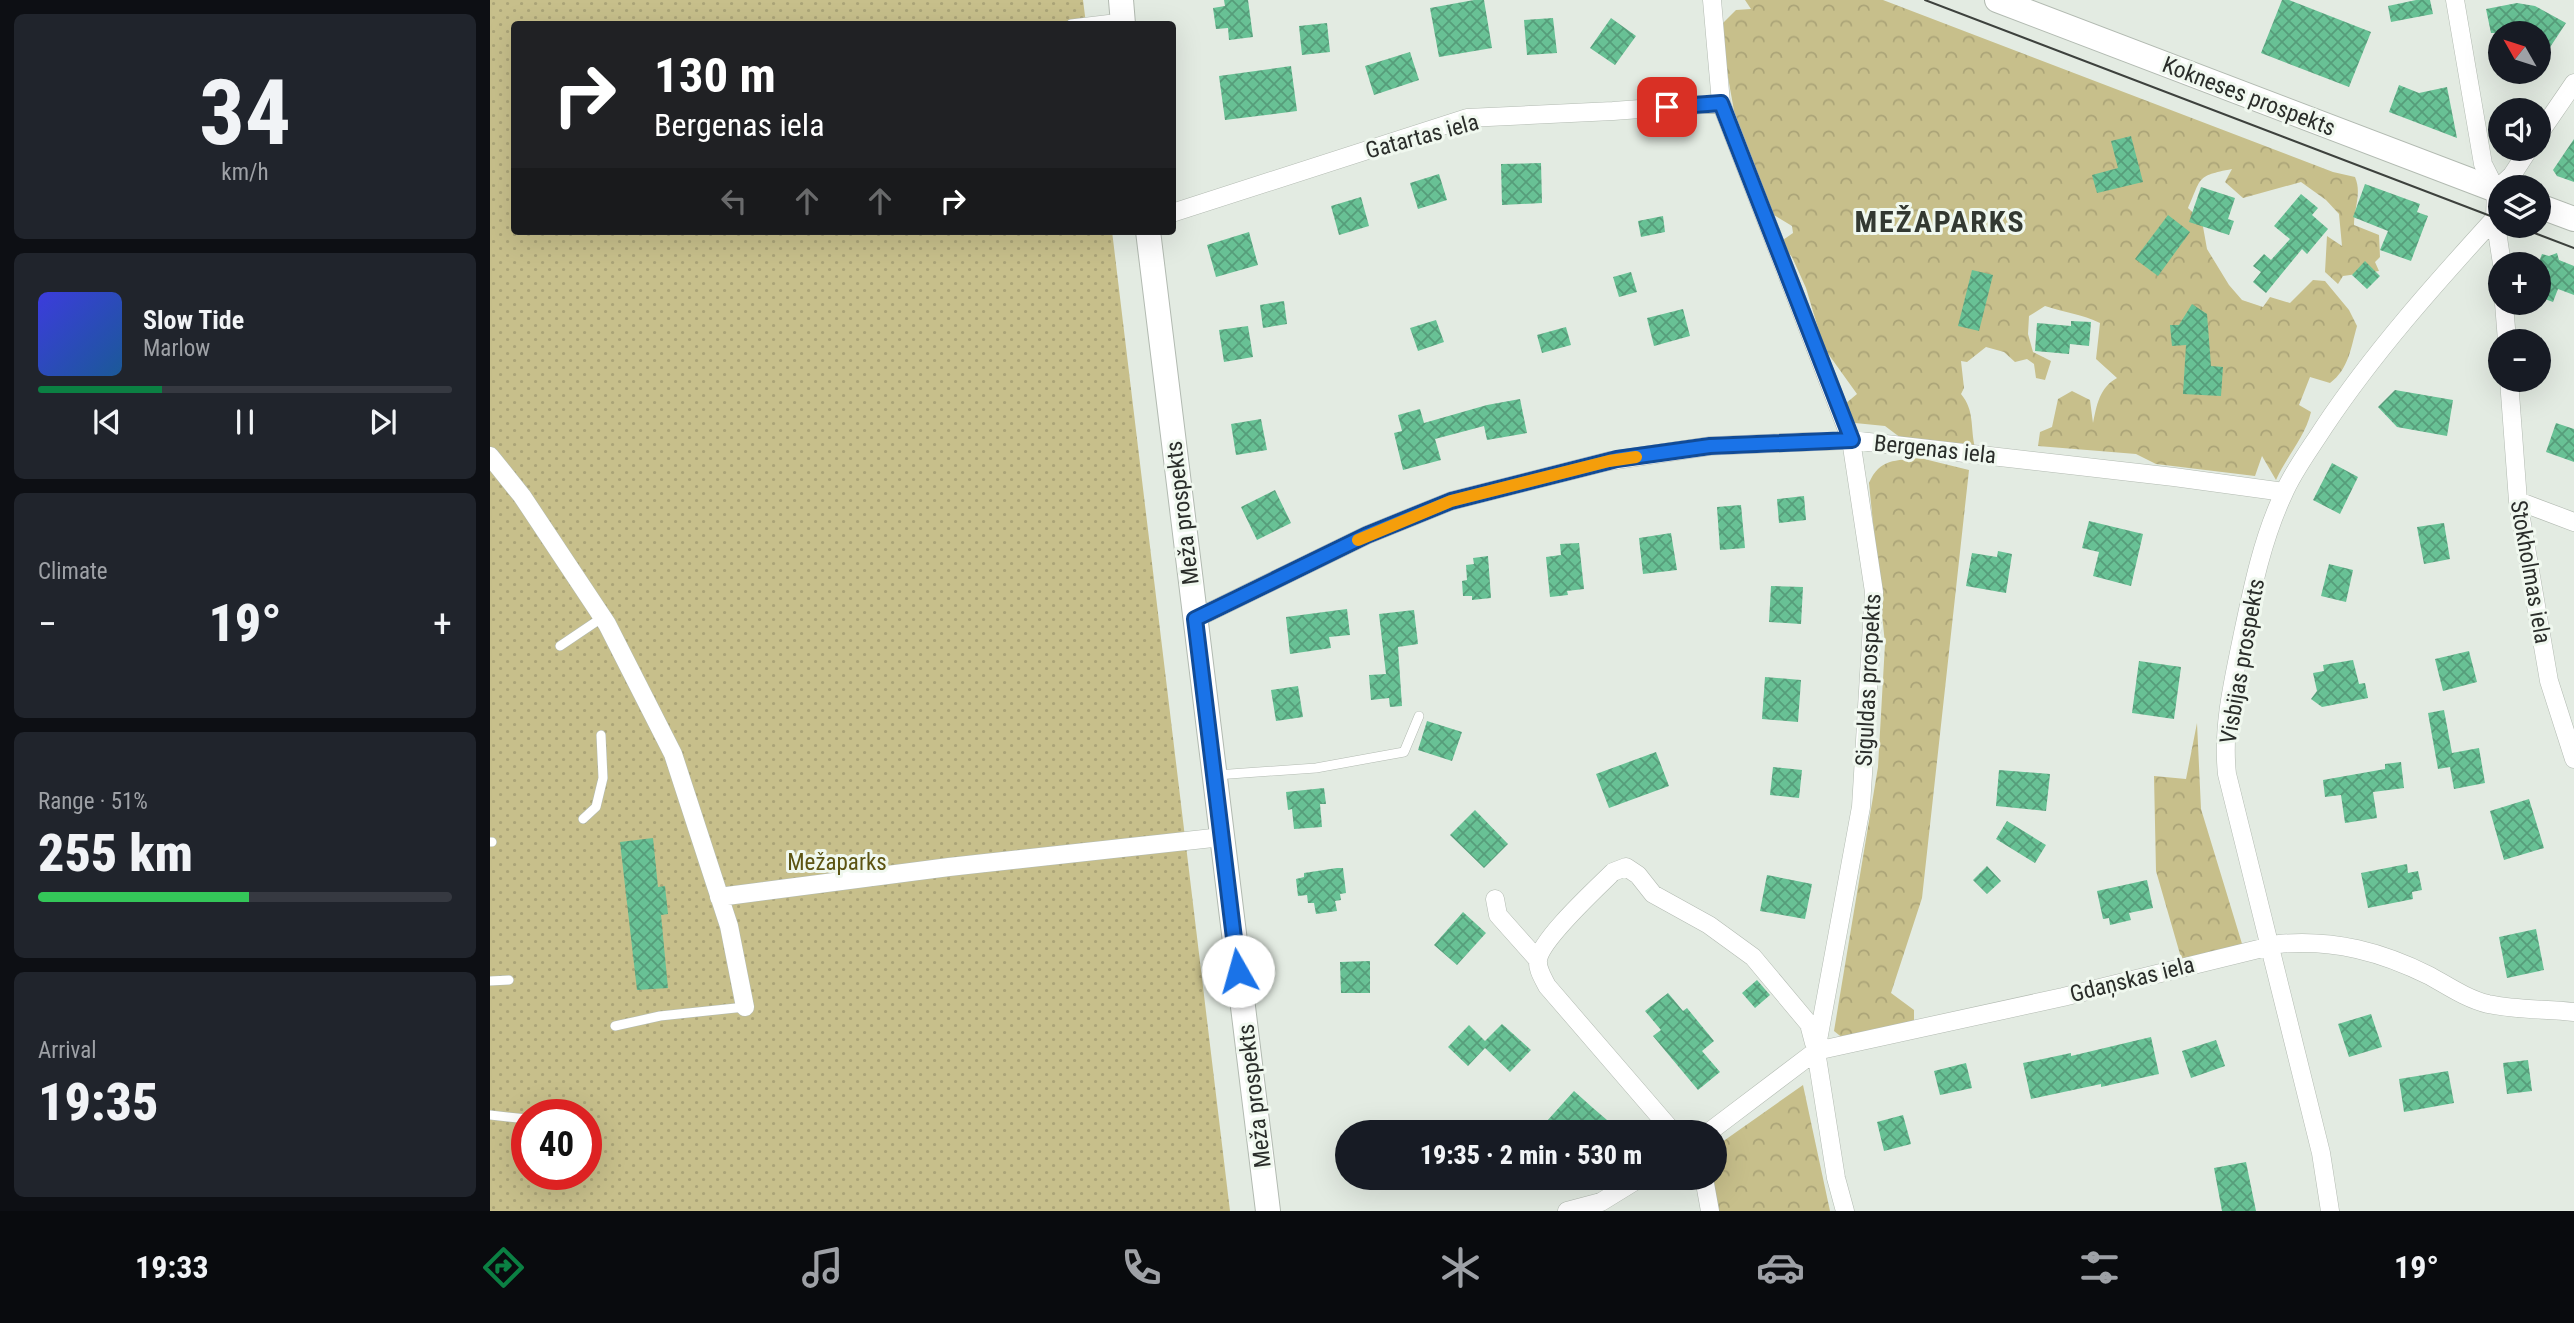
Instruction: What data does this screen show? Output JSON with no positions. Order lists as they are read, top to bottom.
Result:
{
  "streets": {
    "street": [
      "Kokneses prospekts",
      "Gatartas iela",
      "Bergenas iela",
      "Meža prospekts",
      "Stokholmas iela",
      "Visbijas prospekts",
      "Siguldas prospekts",
      "Gdaņskas iela"
    ]
  },
  "crossings": [
    ["Gatartas iela", "Siguldas prospekts"],
    ["Bergenas iela", "Meža prospekts"],
    ["Bergenas iela", "Visbijas prospekts"],
    ["Bergenas iela", "Siguldas prospekts"],
    ["Visbijas prospekts", "Gdaņskas iela"],
    ["Siguldas prospekts", "Gdaņskas iela"]
  ],
  "districts": ["MEŽAPARKS"],
  "parks": ["Mežaparks"],
  "north": "top left",
  "page": {
    "tile": [
      ["34", "km/h"],
      "Climate",
      ["Range · 51%", "255 km"],
      ["Arrival", "19:35"]
    ],
    "map_buttons": ["+", "−"],
    "turn": ["130 m", "Bergenas iela"],
    "song": ["Slow Tide", "Marlow"],
    "heat": ["−", "19°", "+"],
    "limit": "40",
    "trip": "19:35 · 2 min · 530 m",
    "tabs": ["19:33", "19°"]
  }
}
